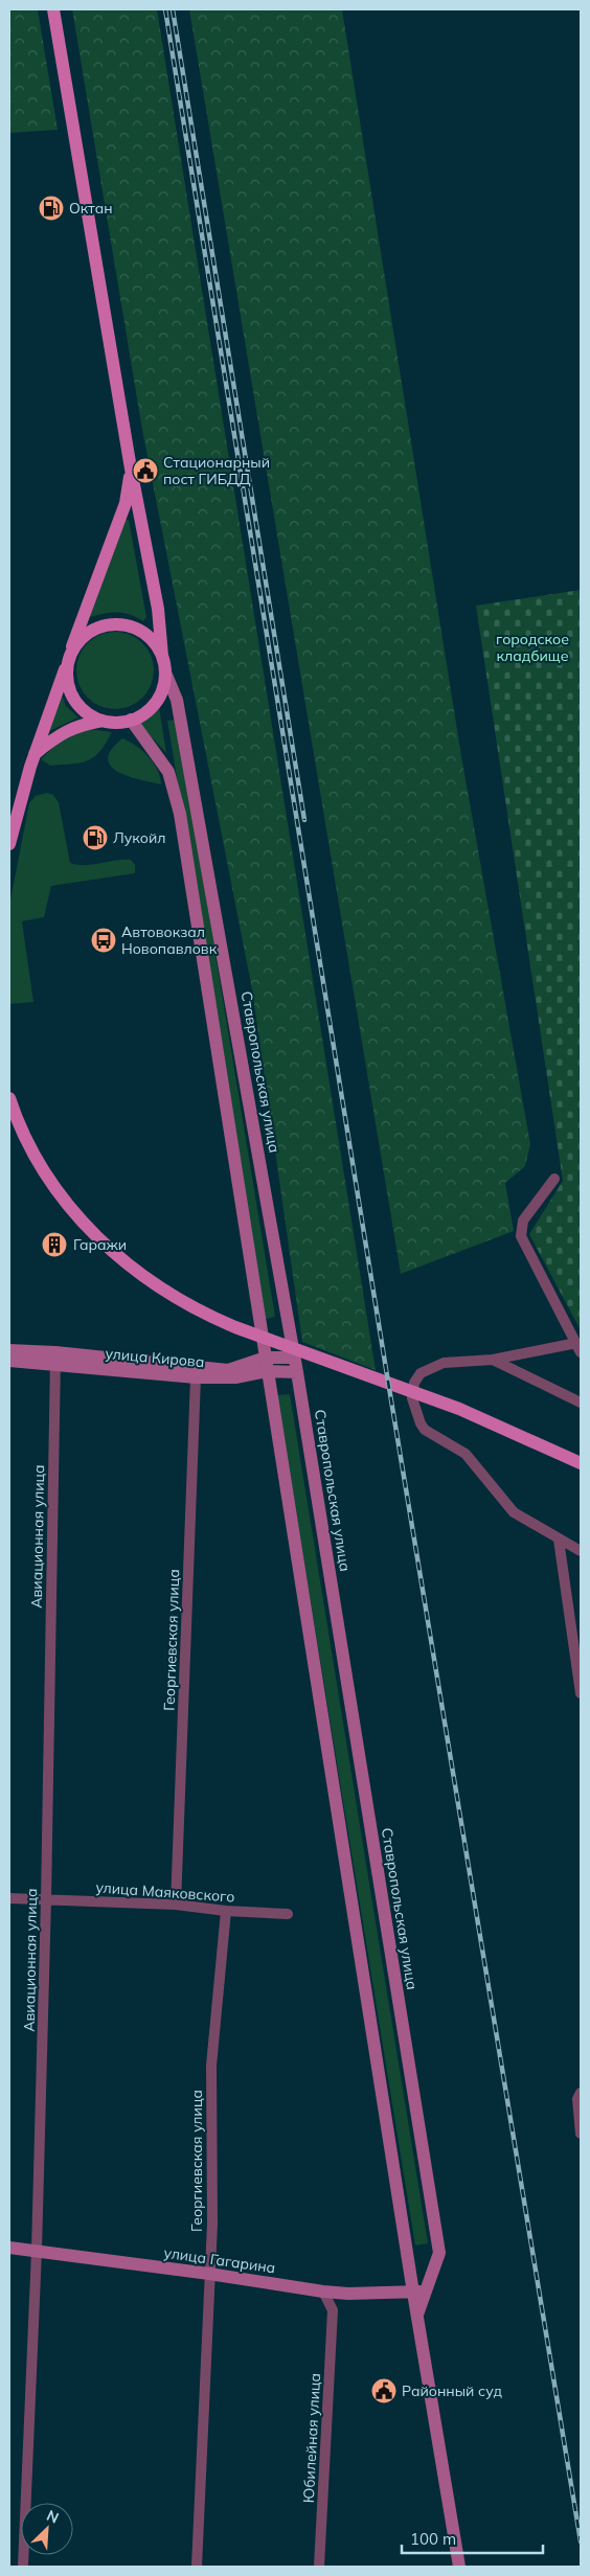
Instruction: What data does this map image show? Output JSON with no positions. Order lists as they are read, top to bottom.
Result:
{
  "streets": {
    "main road": ["Ставропольская улица", "улица Кирова", "улица Гагарина"],
    "street": [
      "Авиационная улица",
      "Георгиевская улица",
      "улица Маяковского",
      "Юбилейная улица"
    ]
  },
  "crossings": [
    ["Ставропольская улица", "улица Кирова"],
    ["Ставропольская улица", "улица Гагарина"],
    ["улица Кирова", "Авиационная улица"],
    ["улица Кирова", "Георгиевская улица"],
    ["Авиационная улица", "улица Маяковского"],
    ["Авиационная улица", "улица Гагарина"],
    ["Георгиевская улица", "улица Маяковского"],
    ["Георгиевская улица", "улица Гагарина"],
    ["улица Гагарина", "Юбилейная улица"]
  ],
  "parks": ["городское кладбище"],
  "places": {
    "fuel station": ["Октан", "Лукойл"],
    "public building": ["Стационарный пост ГИБДД", "Районный суд"],
    "bus stop": ["Автовокзал Новопавловк"],
    "building": ["Гаражи"]
  },
  "scale_bar": "100 m",
  "north": "top right"
}
